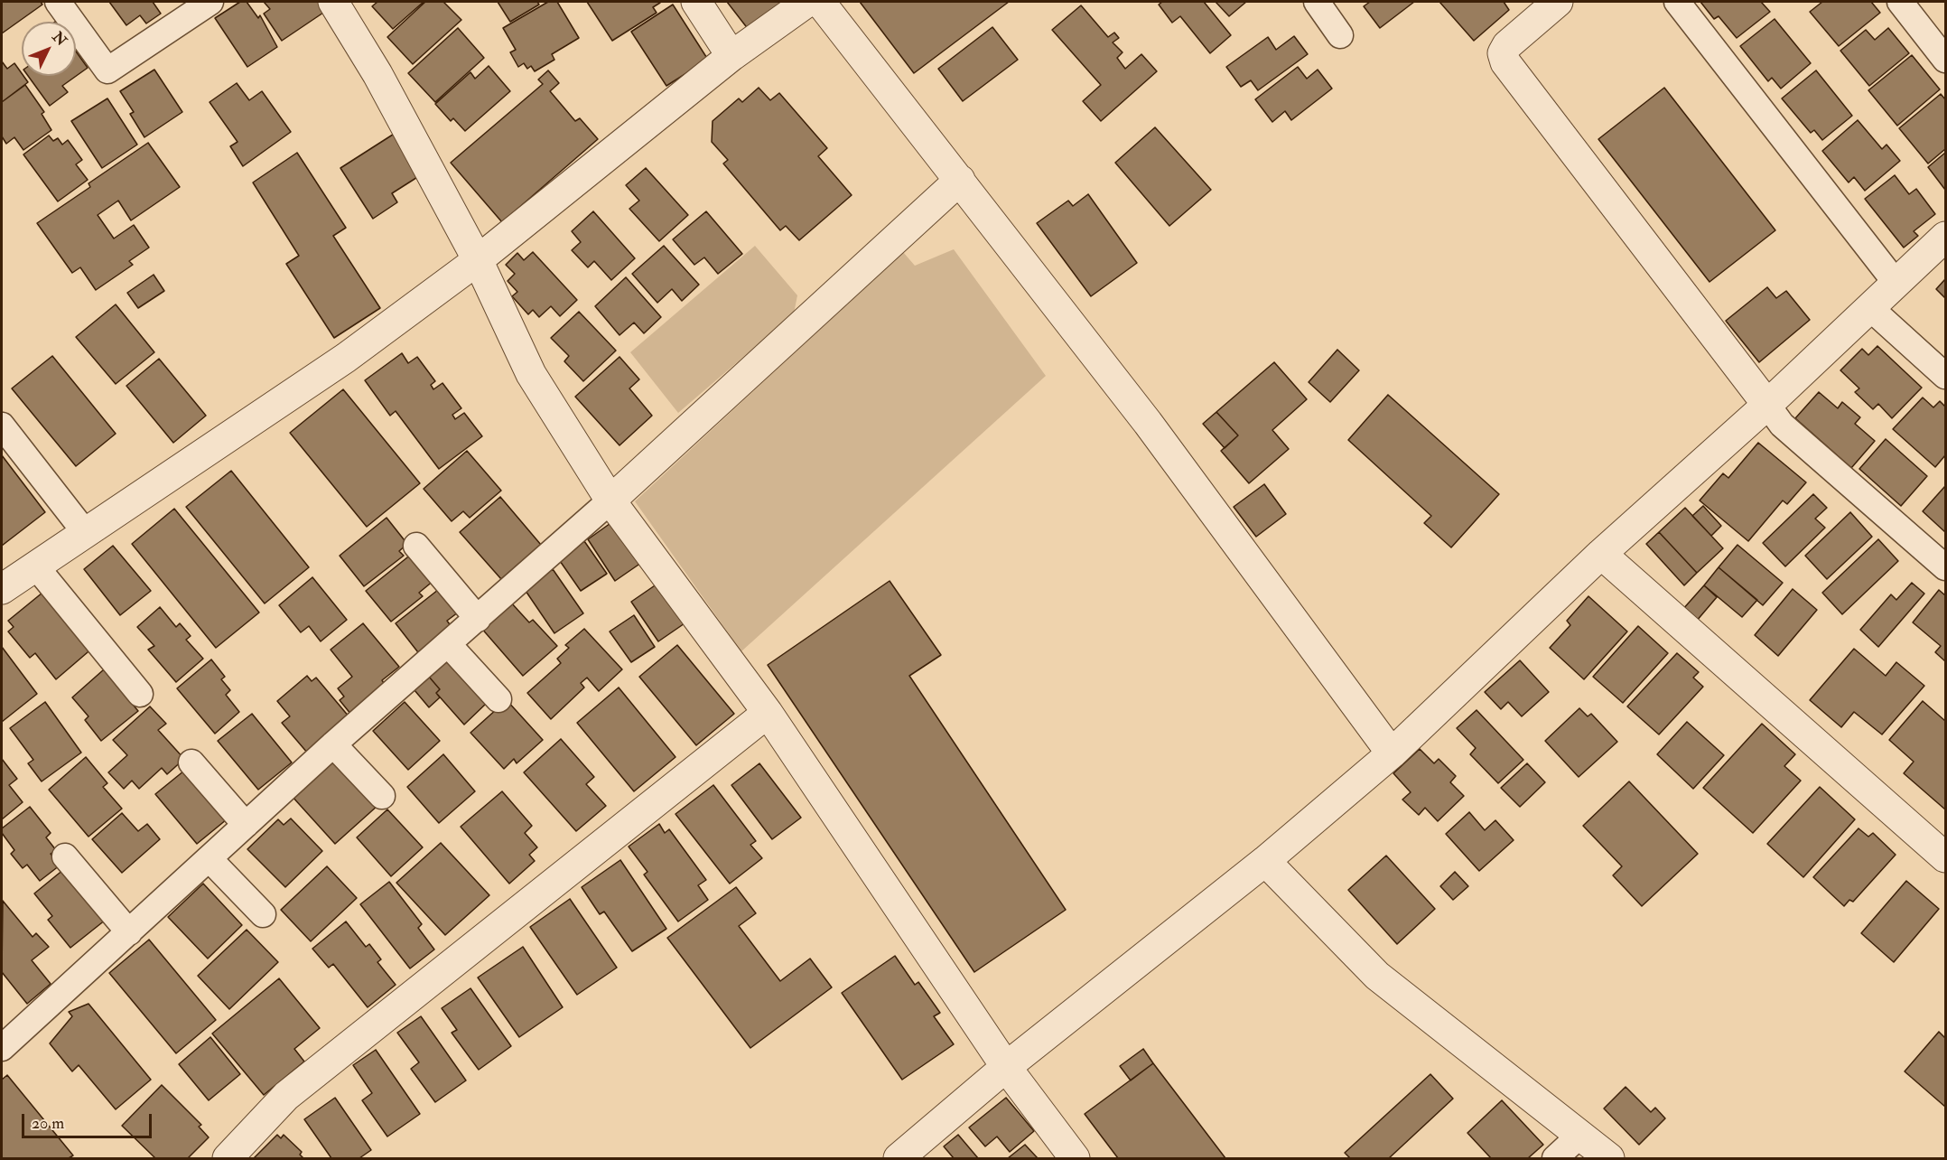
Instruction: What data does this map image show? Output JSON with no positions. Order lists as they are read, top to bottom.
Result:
{
  "scale_bar": "20 m",
  "north": "top right"
}
